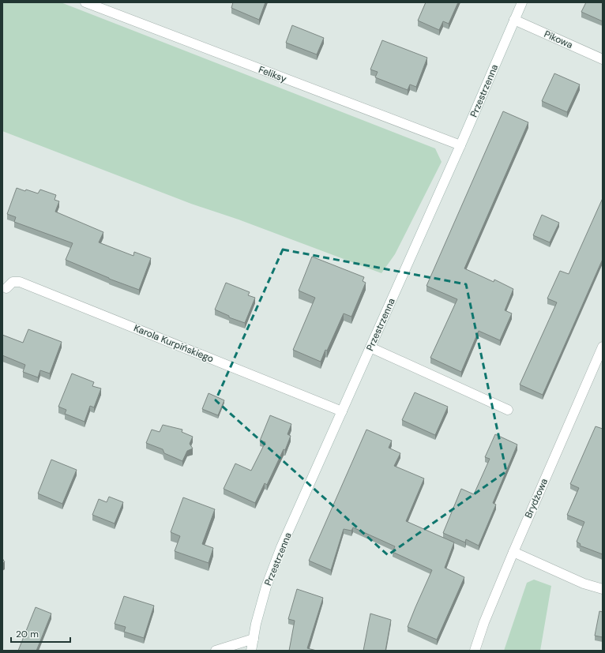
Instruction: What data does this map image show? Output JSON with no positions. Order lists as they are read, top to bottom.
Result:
{
  "streets": {
    "street": [
      "Pikowa",
      "Feliksy",
      "Przestrzenna",
      "Karola Kurpińskiego",
      "Brydżowa"
    ]
  },
  "crossings": [
    ["Pikowa", "Przestrzenna"],
    ["Feliksy", "Przestrzenna"],
    ["Przestrzenna", "Karola Kurpińskiego"]
  ],
  "scale_bar": "20 m"
}
